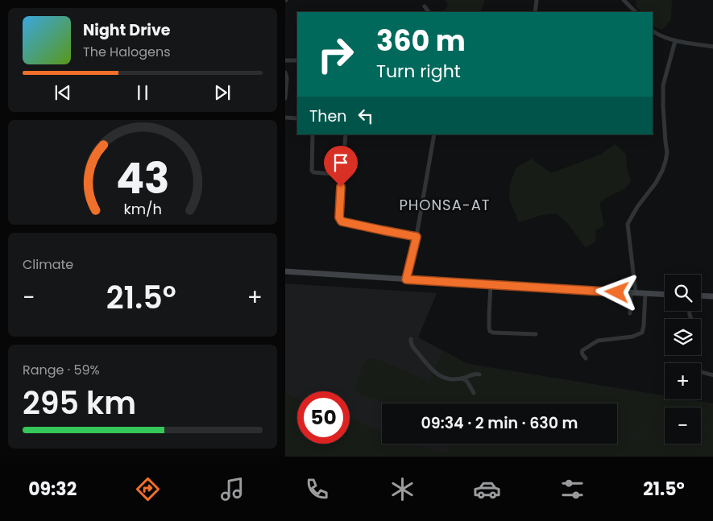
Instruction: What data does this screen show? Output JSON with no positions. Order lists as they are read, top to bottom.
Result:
{
  "districts": ["PHONSA-AT"],
  "page": {
    "turn": ["360 m", "Turn right"],
    "song": ["Night Drive", "The Halogens"],
    "then": "Then",
    "tile": [
      "Climate",
      ["Range · 59%", "295 km"]
    ],
    "map_buttons": ["+", "−"],
    "heat": ["−", "21.5°", "+"],
    "limit": "50",
    "trip": "09:34 · 2 min · 630 m",
    "tabs": ["09:32", "21.5°"],
    "gauge": ["43", "km/h"]
  }
}
